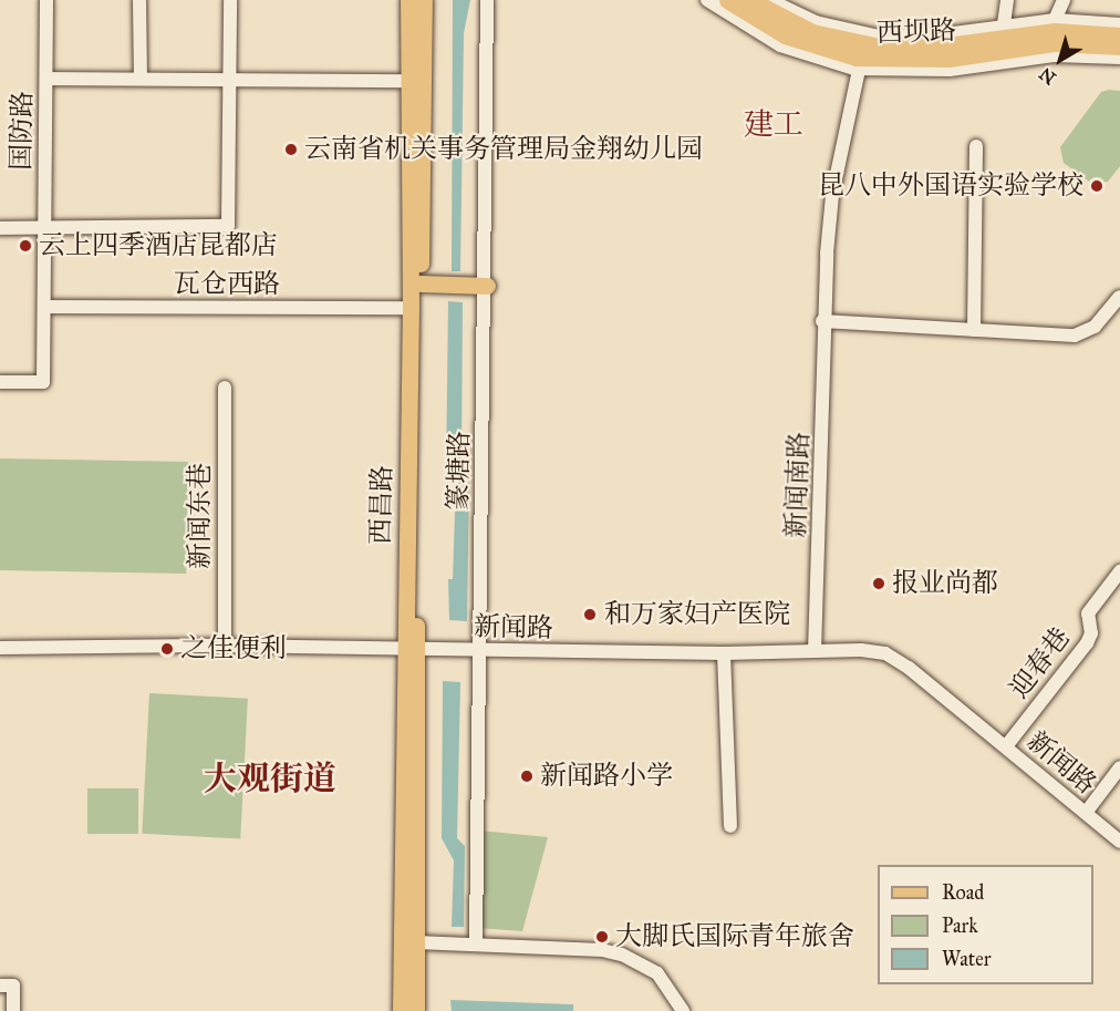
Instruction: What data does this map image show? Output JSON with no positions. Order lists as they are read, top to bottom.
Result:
{
  "streets": {
    "main road": ["西坝路", "西昌路"],
    "street": [
      "国防路",
      "瓦仓西路",
      "篆塘路",
      "新闻南路",
      "新闻东巷",
      "新闻路",
      "迎春巷"
    ]
  },
  "crossings": [
    ["国防路", "瓦仓西路"],
    ["瓦仓西路", "西昌路"],
    ["篆塘路", "新闻路"],
    ["新闻南路", "新闻路"],
    ["西昌路", "新闻路"],
    ["新闻东巷", "新闻路"],
    ["新闻路", "迎春巷"]
  ],
  "districts": ["建工", "大观街道"],
  "places": [
    "云南省机关事务管理局金翔幼儿园",
    "昆八中外国语实验学校",
    "云上四季酒店昆都店",
    "报业尚都",
    "和万家妇产医院",
    "之佳便利",
    "新闻路小学",
    "大脚氏国际青年旅舍"
  ],
  "legend": ["Road", "Park", "Water"],
  "north": "bottom left"
}
